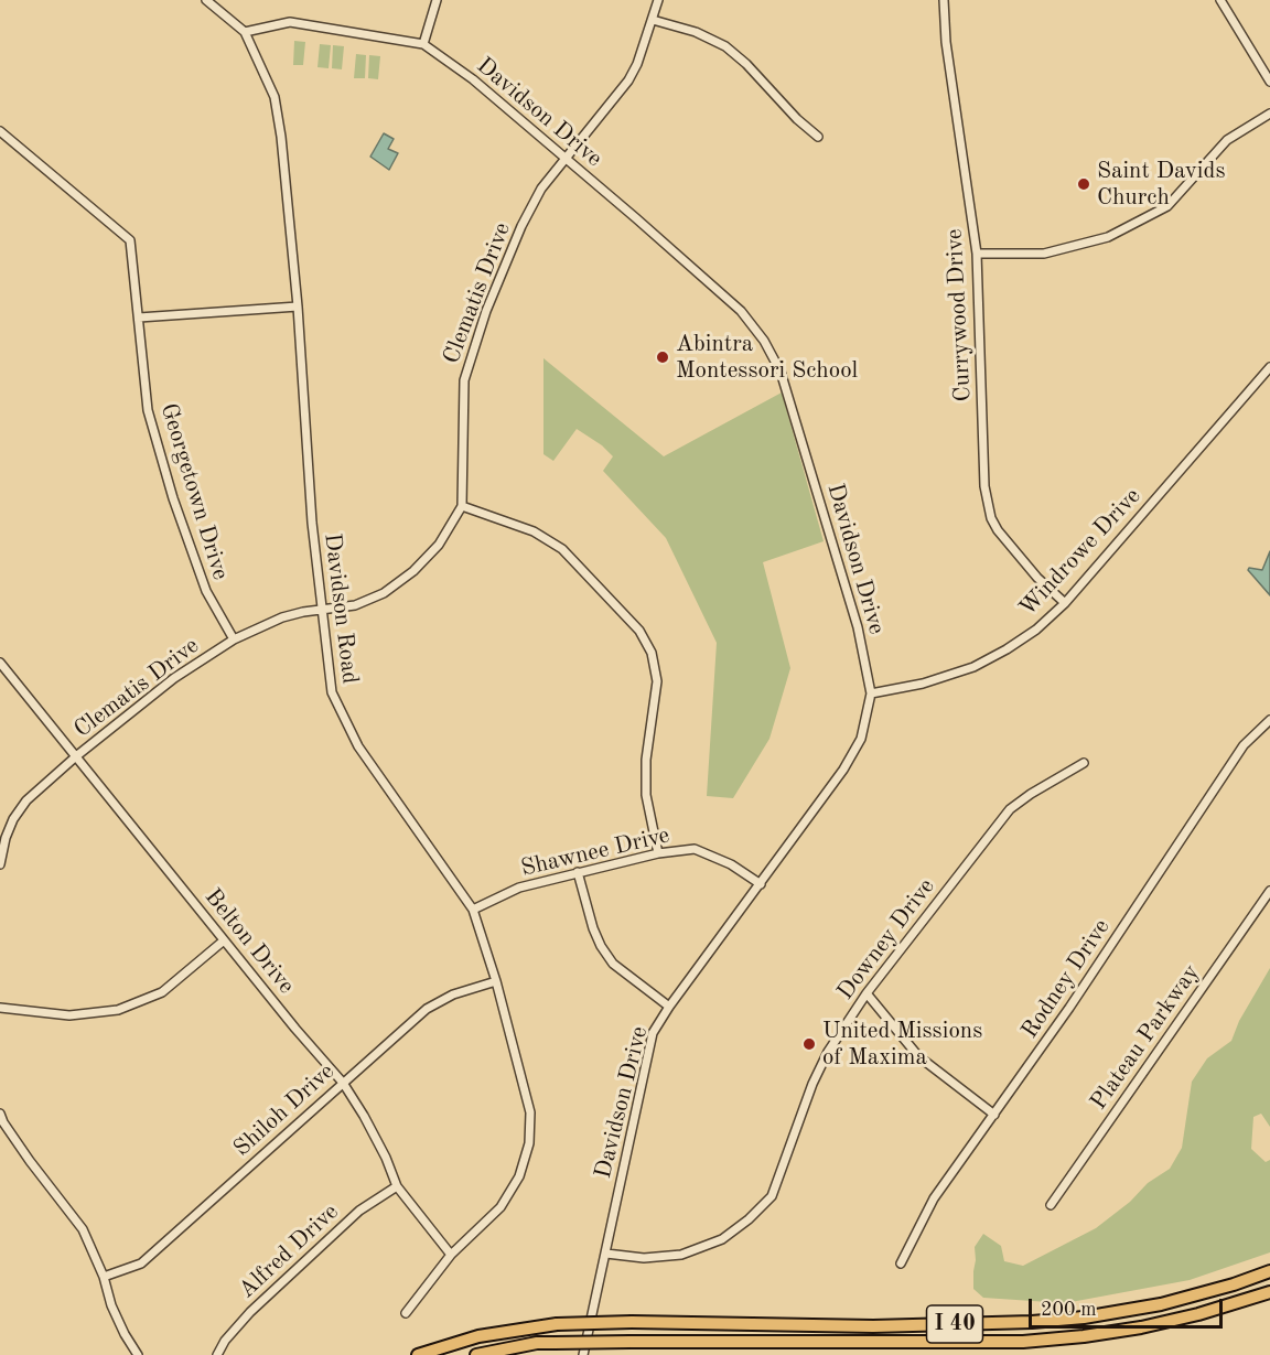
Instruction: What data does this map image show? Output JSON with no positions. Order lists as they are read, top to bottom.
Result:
{
  "streets": {
    "highway": ["I 40"],
    "street": [
      "Davidson Drive",
      "Clematis Drive",
      "Currywood Drive",
      "Georgetown Drive",
      "Windrowe Drive",
      "Davidson Road",
      "Shawnee Drive",
      "Downey Drive",
      "Belton Drive",
      "Rodney Drive",
      "Plateau Parkway",
      "Shiloh Drive",
      "Alfred Drive"
    ]
  },
  "crossings": [
    ["Davidson Drive", "Clematis Drive"],
    ["Davidson Drive", "Windrowe Drive"],
    ["Davidson Drive", "Davidson Road"],
    ["Davidson Drive", "Shawnee Drive"],
    ["Davidson Drive", "Downey Drive"],
    ["Clematis Drive", "Georgetown Drive"],
    ["Clematis Drive", "Davidson Road"],
    ["Clematis Drive", "Belton Drive"],
    ["Currywood Drive", "Windrowe Drive"],
    ["Davidson Road", "Shawnee Drive"],
    ["Davidson Road", "Belton Drive"],
    ["Davidson Road", "Shiloh Drive"],
    ["Belton Drive", "Shiloh Drive"],
    ["Belton Drive", "Alfred Drive"]
  ],
  "places": ["Saint Davids Church", "Abintra Montessori School", "United Missions of Maxima"],
  "scale_bar": "200 m"
}
